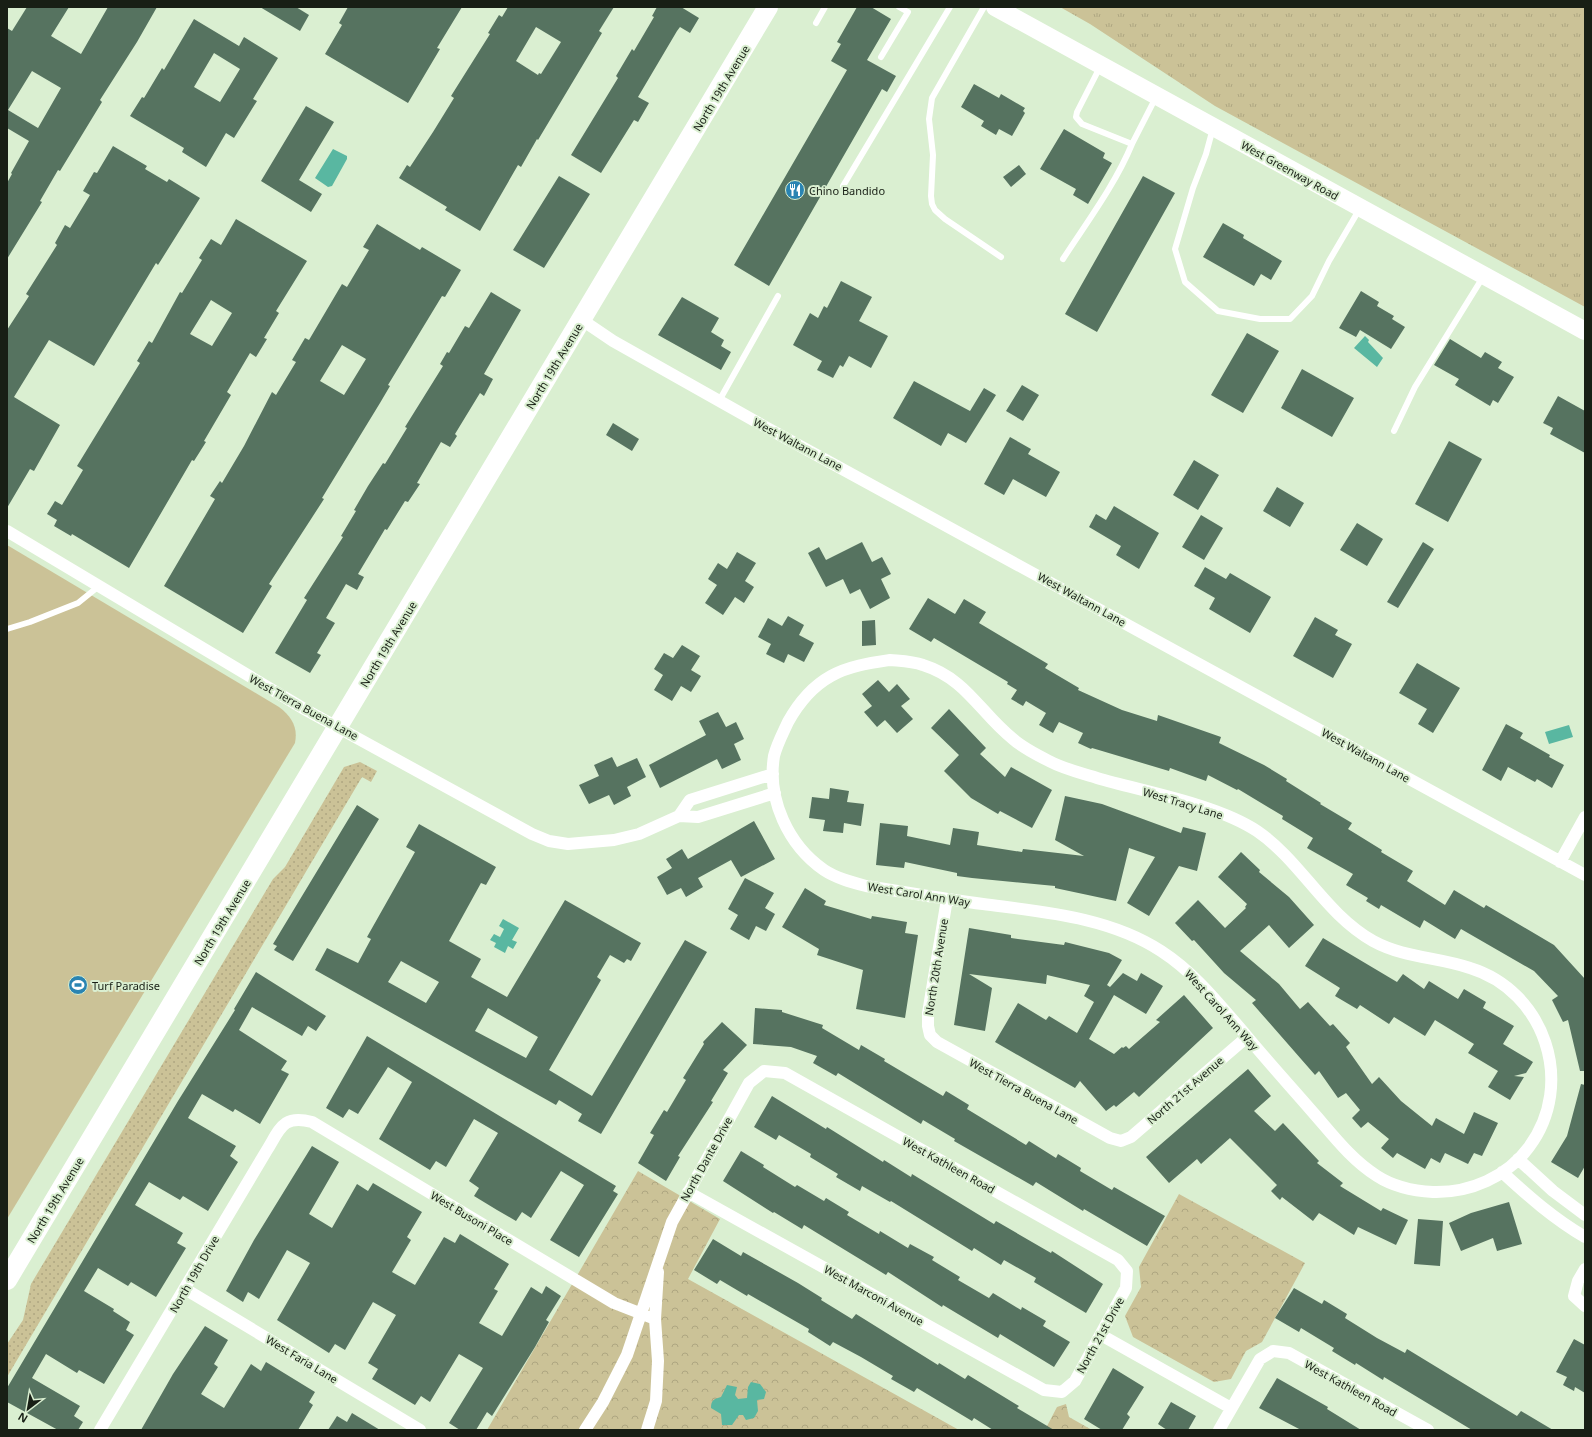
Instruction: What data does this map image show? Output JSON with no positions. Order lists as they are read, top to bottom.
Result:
{
  "streets": {
    "main road": ["North 19th Avenue", "West Greenway Road"],
    "street": [
      "West Waltann Lane",
      "West Tierra Buena Lane",
      "West Tracy Lane",
      "West Carol Ann Way",
      "North 20th Avenue",
      "North 21st Avenue",
      "North Dante Drive",
      "West Kathleen Road",
      "West Busoni Place",
      "North 19th Drive",
      "West Marconi Avenue",
      "North 21st Drive",
      "West Faria Lane"
    ]
  },
  "crossings": [
    ["North 19th Avenue", "West Waltann Lane"],
    ["North 19th Avenue", "West Tierra Buena Lane"],
    ["West Tierra Buena Lane", "North 20th Avenue"],
    ["West Tierra Buena Lane", "North 21st Avenue"],
    ["West Tracy Lane", "West Carol Ann Way"],
    ["West Carol Ann Way", "North 20th Avenue"],
    ["West Carol Ann Way", "North 21st Avenue"],
    ["North Dante Drive", "West Kathleen Road"],
    ["North Dante Drive", "West Busoni Place"],
    ["North Dante Drive", "West Marconi Avenue"],
    ["West Kathleen Road", "North 21st Drive"],
    ["West Busoni Place", "North 19th Drive"],
    ["North 19th Drive", "West Faria Lane"],
    ["West Marconi Avenue", "North 21st Drive"]
  ],
  "places": {
    "restaurant": ["Chino Bandido"],
    "sports": ["Turf Paradise"]
  },
  "north": "bottom left"
}
